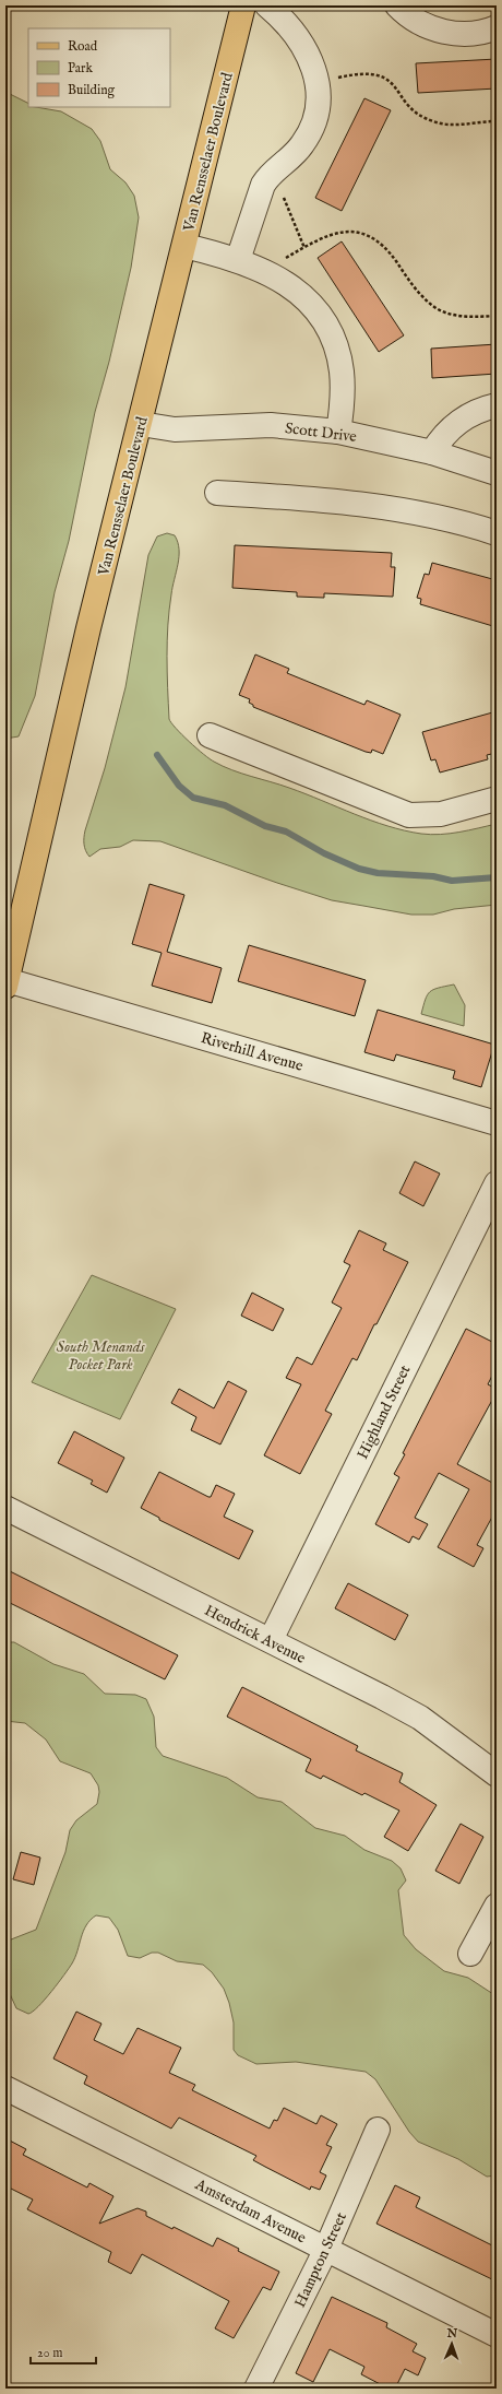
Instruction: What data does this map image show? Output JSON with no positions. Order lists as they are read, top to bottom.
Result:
{
  "streets": {
    "main road": ["Van Rensselaer Boulevard"],
    "street": [
      "Scott Drive",
      "Riverhill Avenue",
      "Highland Street",
      "Hendrick Avenue",
      "Amsterdam Avenue",
      "Hampton Street"
    ]
  },
  "crossings": [
    ["Van Rensselaer Boulevard", "Scott Drive"],
    ["Van Rensselaer Boulevard", "Riverhill Avenue"],
    ["Highland Street", "Hendrick Avenue"],
    ["Amsterdam Avenue", "Hampton Street"]
  ],
  "parks": ["South Menands Pocket Park"],
  "legend": ["Road", "Park", "Building"],
  "scale_bar": "20 m",
  "north": "top"
}
